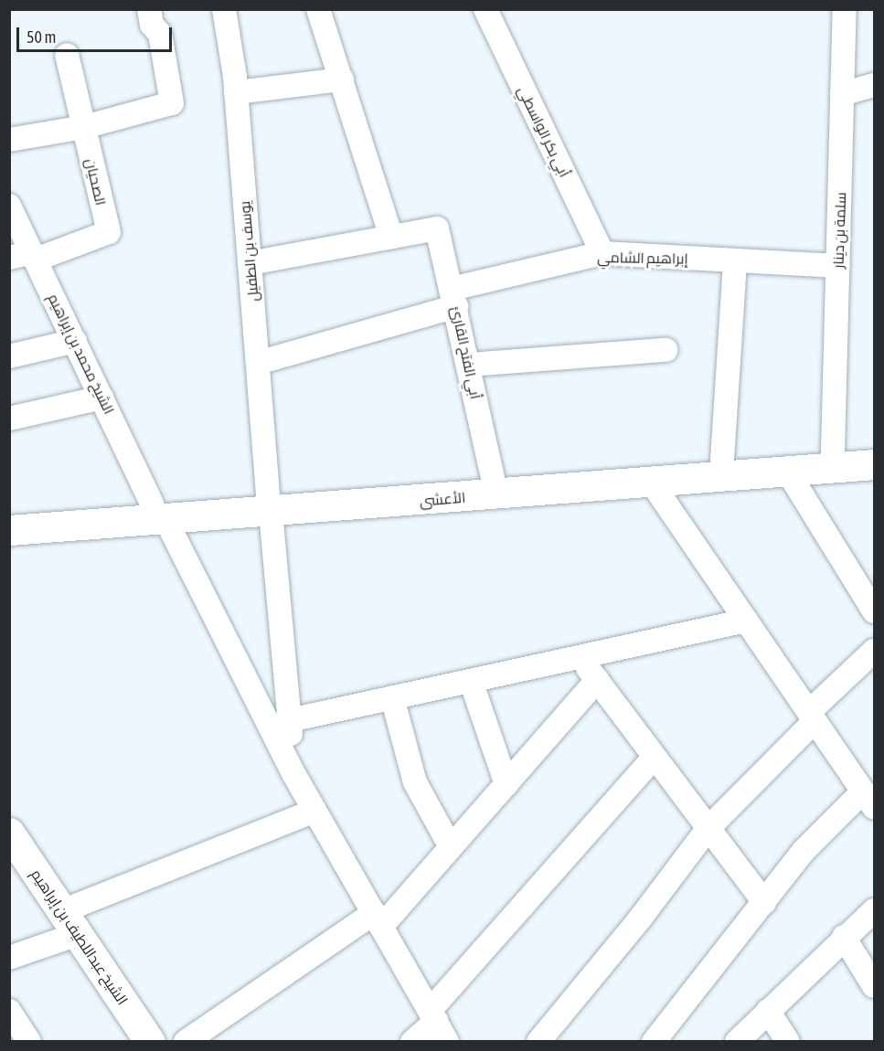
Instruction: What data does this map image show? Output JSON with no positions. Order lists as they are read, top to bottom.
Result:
{
  "streets": {
    "street": [
      "أبي بكر الواسطي",
      "الصحيان",
      "سلمة بن دينار",
      "يوسف بن الطفيل",
      "إبراهيم الشامي",
      "أبي الفتح القارئ",
      "الشيخ محمد بن إبراهيم",
      "الأعشى",
      "الشيخ عبداللطيف بن إبراهيم"
    ]
  },
  "crossings": [
    ["أبي بكر الواسطي", "إبراهيم الشامي"],
    ["الصحيان", "الشيخ محمد بن إبراهيم"],
    ["سلمة بن دينار", "إبراهيم الشامي"],
    ["سلمة بن دينار", "الأعشى"],
    ["يوسف بن الطفيل", "إبراهيم الشامي"],
    ["يوسف بن الطفيل", "الشيخ محمد بن إبراهيم"],
    ["يوسف بن الطفيل", "الأعشى"],
    ["إبراهيم الشامي", "أبي الفتح القارئ"],
    ["أبي الفتح القارئ", "الأعشى"],
    ["الشيخ محمد بن إبراهيم", "الأعشى"]
  ],
  "scale_bar": "50 m"
}
